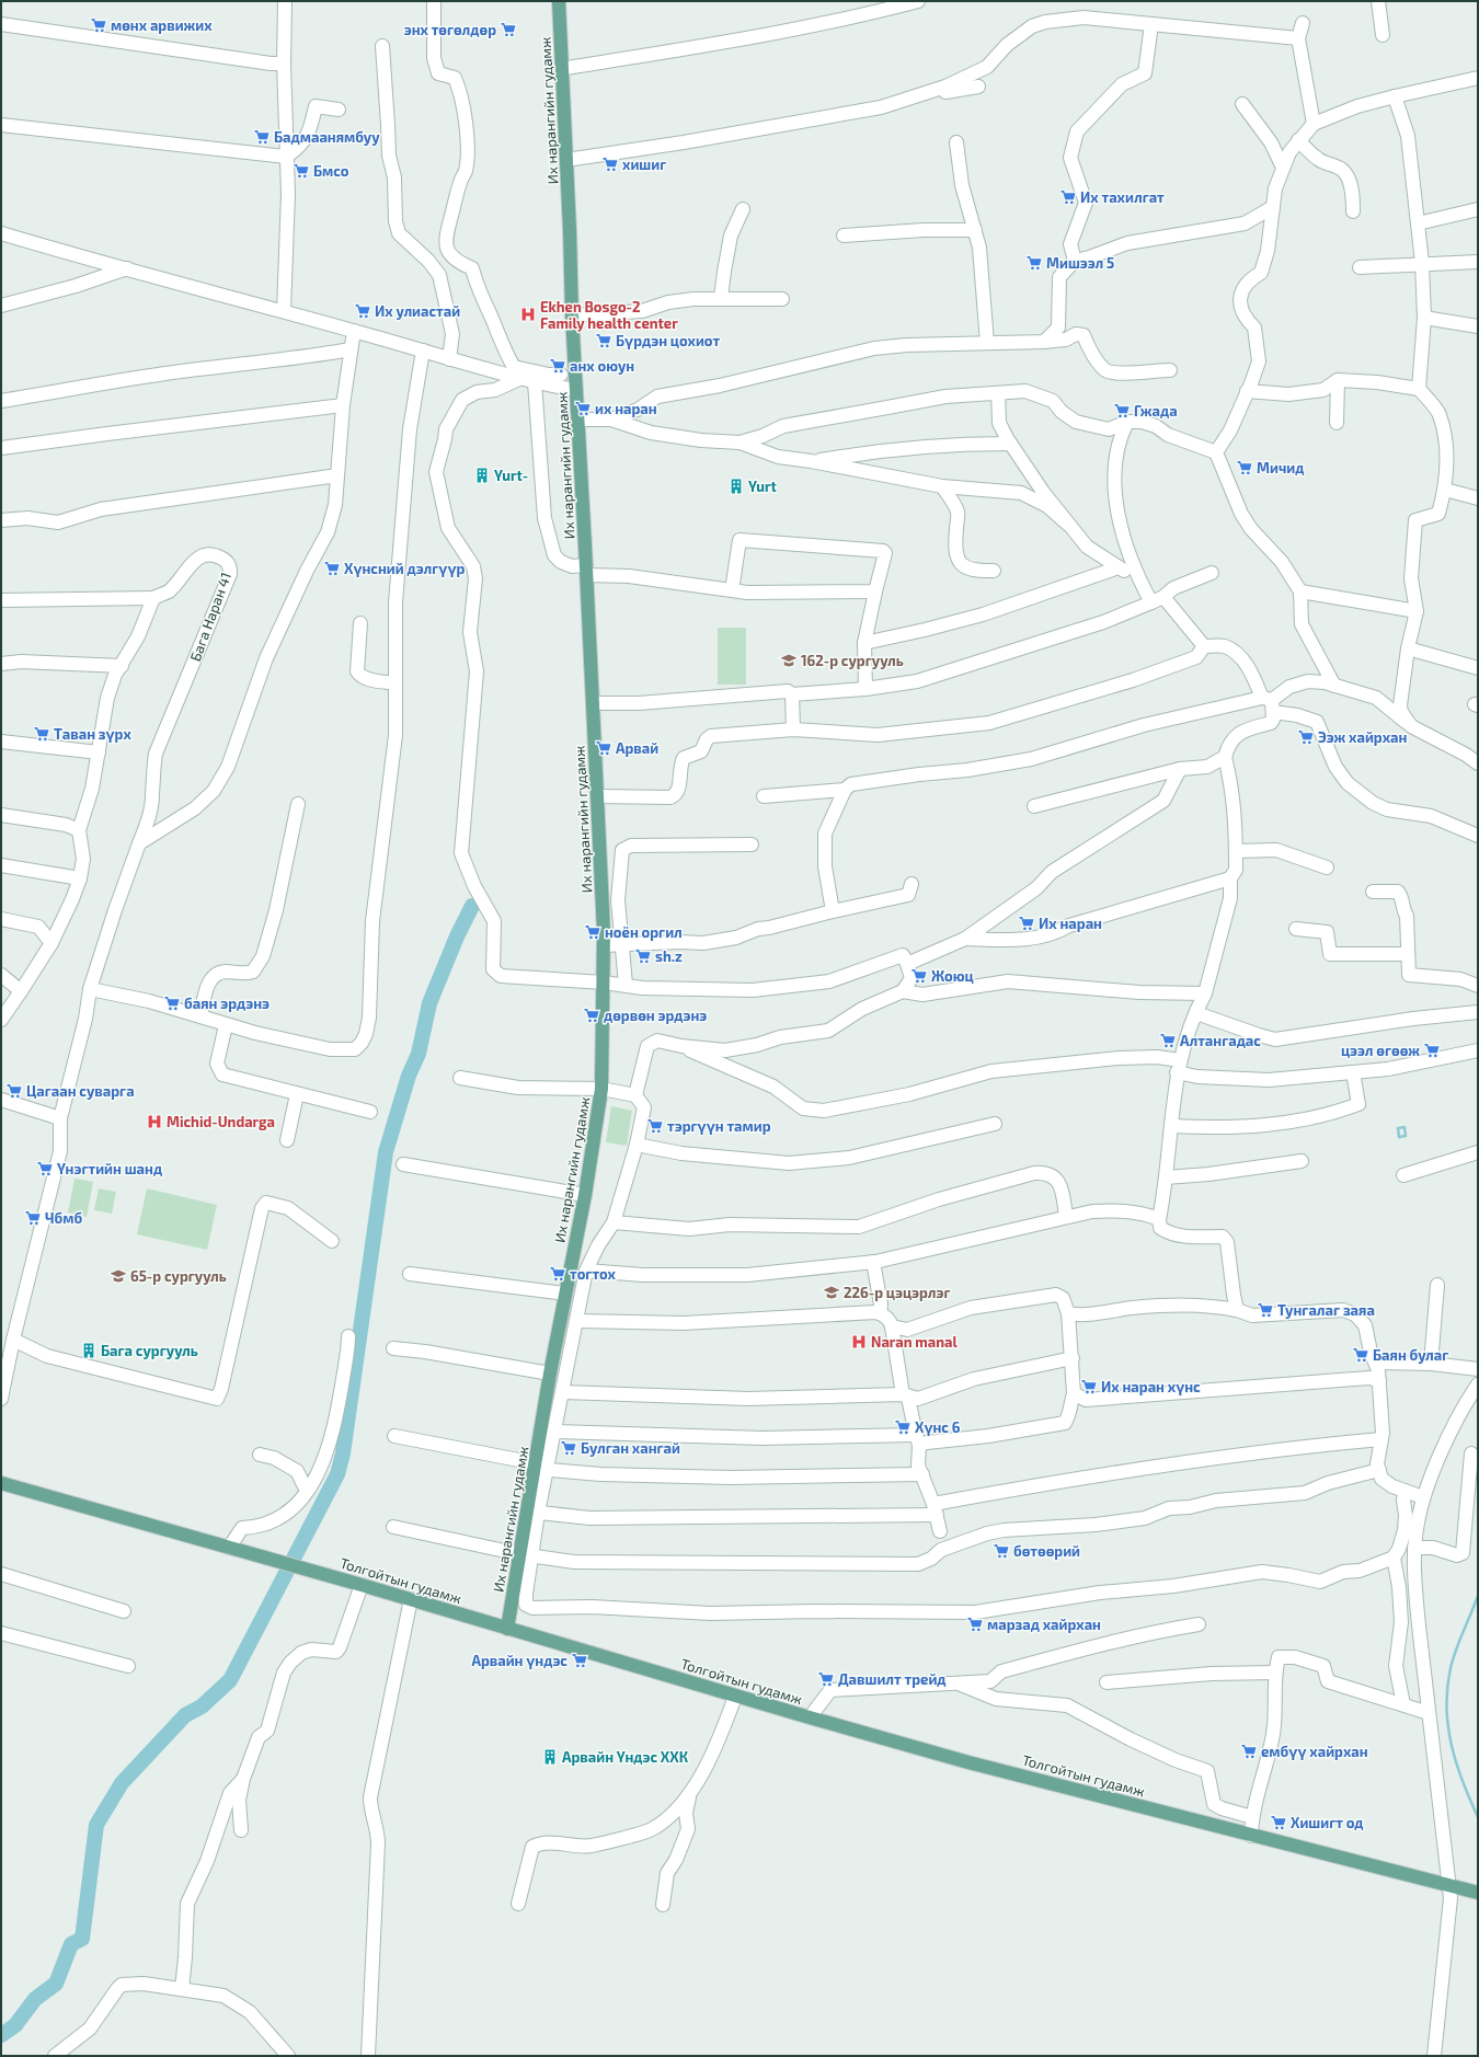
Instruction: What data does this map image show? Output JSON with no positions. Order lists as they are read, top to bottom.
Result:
{
  "streets": {
    "main road": ["Их нарангийн гудамж", "Толгойтын гудамж"],
    "street": ["Бага Наран 41"]
  },
  "crossings": [
    ["Их нарангийн гудамж", "Толгойтын гудамж"]
  ],
  "places": {
    "supermarket": [
      "мөнх арвижих",
      "энх төгөлдөр",
      "Бадмаанямбуу",
      "хишиг",
      "Бмсо",
      "Их тахилгат",
      "Мишээл 5",
      "Их улиастай",
      "Бүрдэн цохиот",
      "анх оюун",
      "их наран",
      "Гжада",
      "Мичид",
      "Хүнсний дэлгүүр",
      "Таван зүрх",
      "Ээж хайрхан",
      "Арвай",
      "Их наран",
      "ноён оргил",
      "sh.z",
      "Жоюц",
      "баян эрдэнэ",
      "дөрвөн эрдэнэ",
      "Алтангадас",
      "цээл өгөөж",
      "Цагаан суварга",
      "тэргүүн тамир",
      "Үнэгтийн шанд",
      "Чбмб",
      "тогтох",
      "Тунгалаг заяа",
      "Баян булаг",
      "Их наран хүнс",
      "Хүнс 6",
      "Булган хангай",
      "бөтөөрий",
      "марзад хайрхан",
      "Арвайн үндэс",
      "Давшилт трейд",
      "ембүү хайрхан",
      "Хишигт од"
    ],
    "hospital": ["Ekhen Bosgo-2 Family health center", "Michid-Undarga", "Naran manal"],
    "building": [
      "Yurt-",
      "Yurt",
      "Бага сургууль",
      "Арвайн Үндэс ХХК"
    ],
    "school or university": ["162-р сургууль", "65-р сургууль", "226-р цэцэрлэг"]
  }
}
